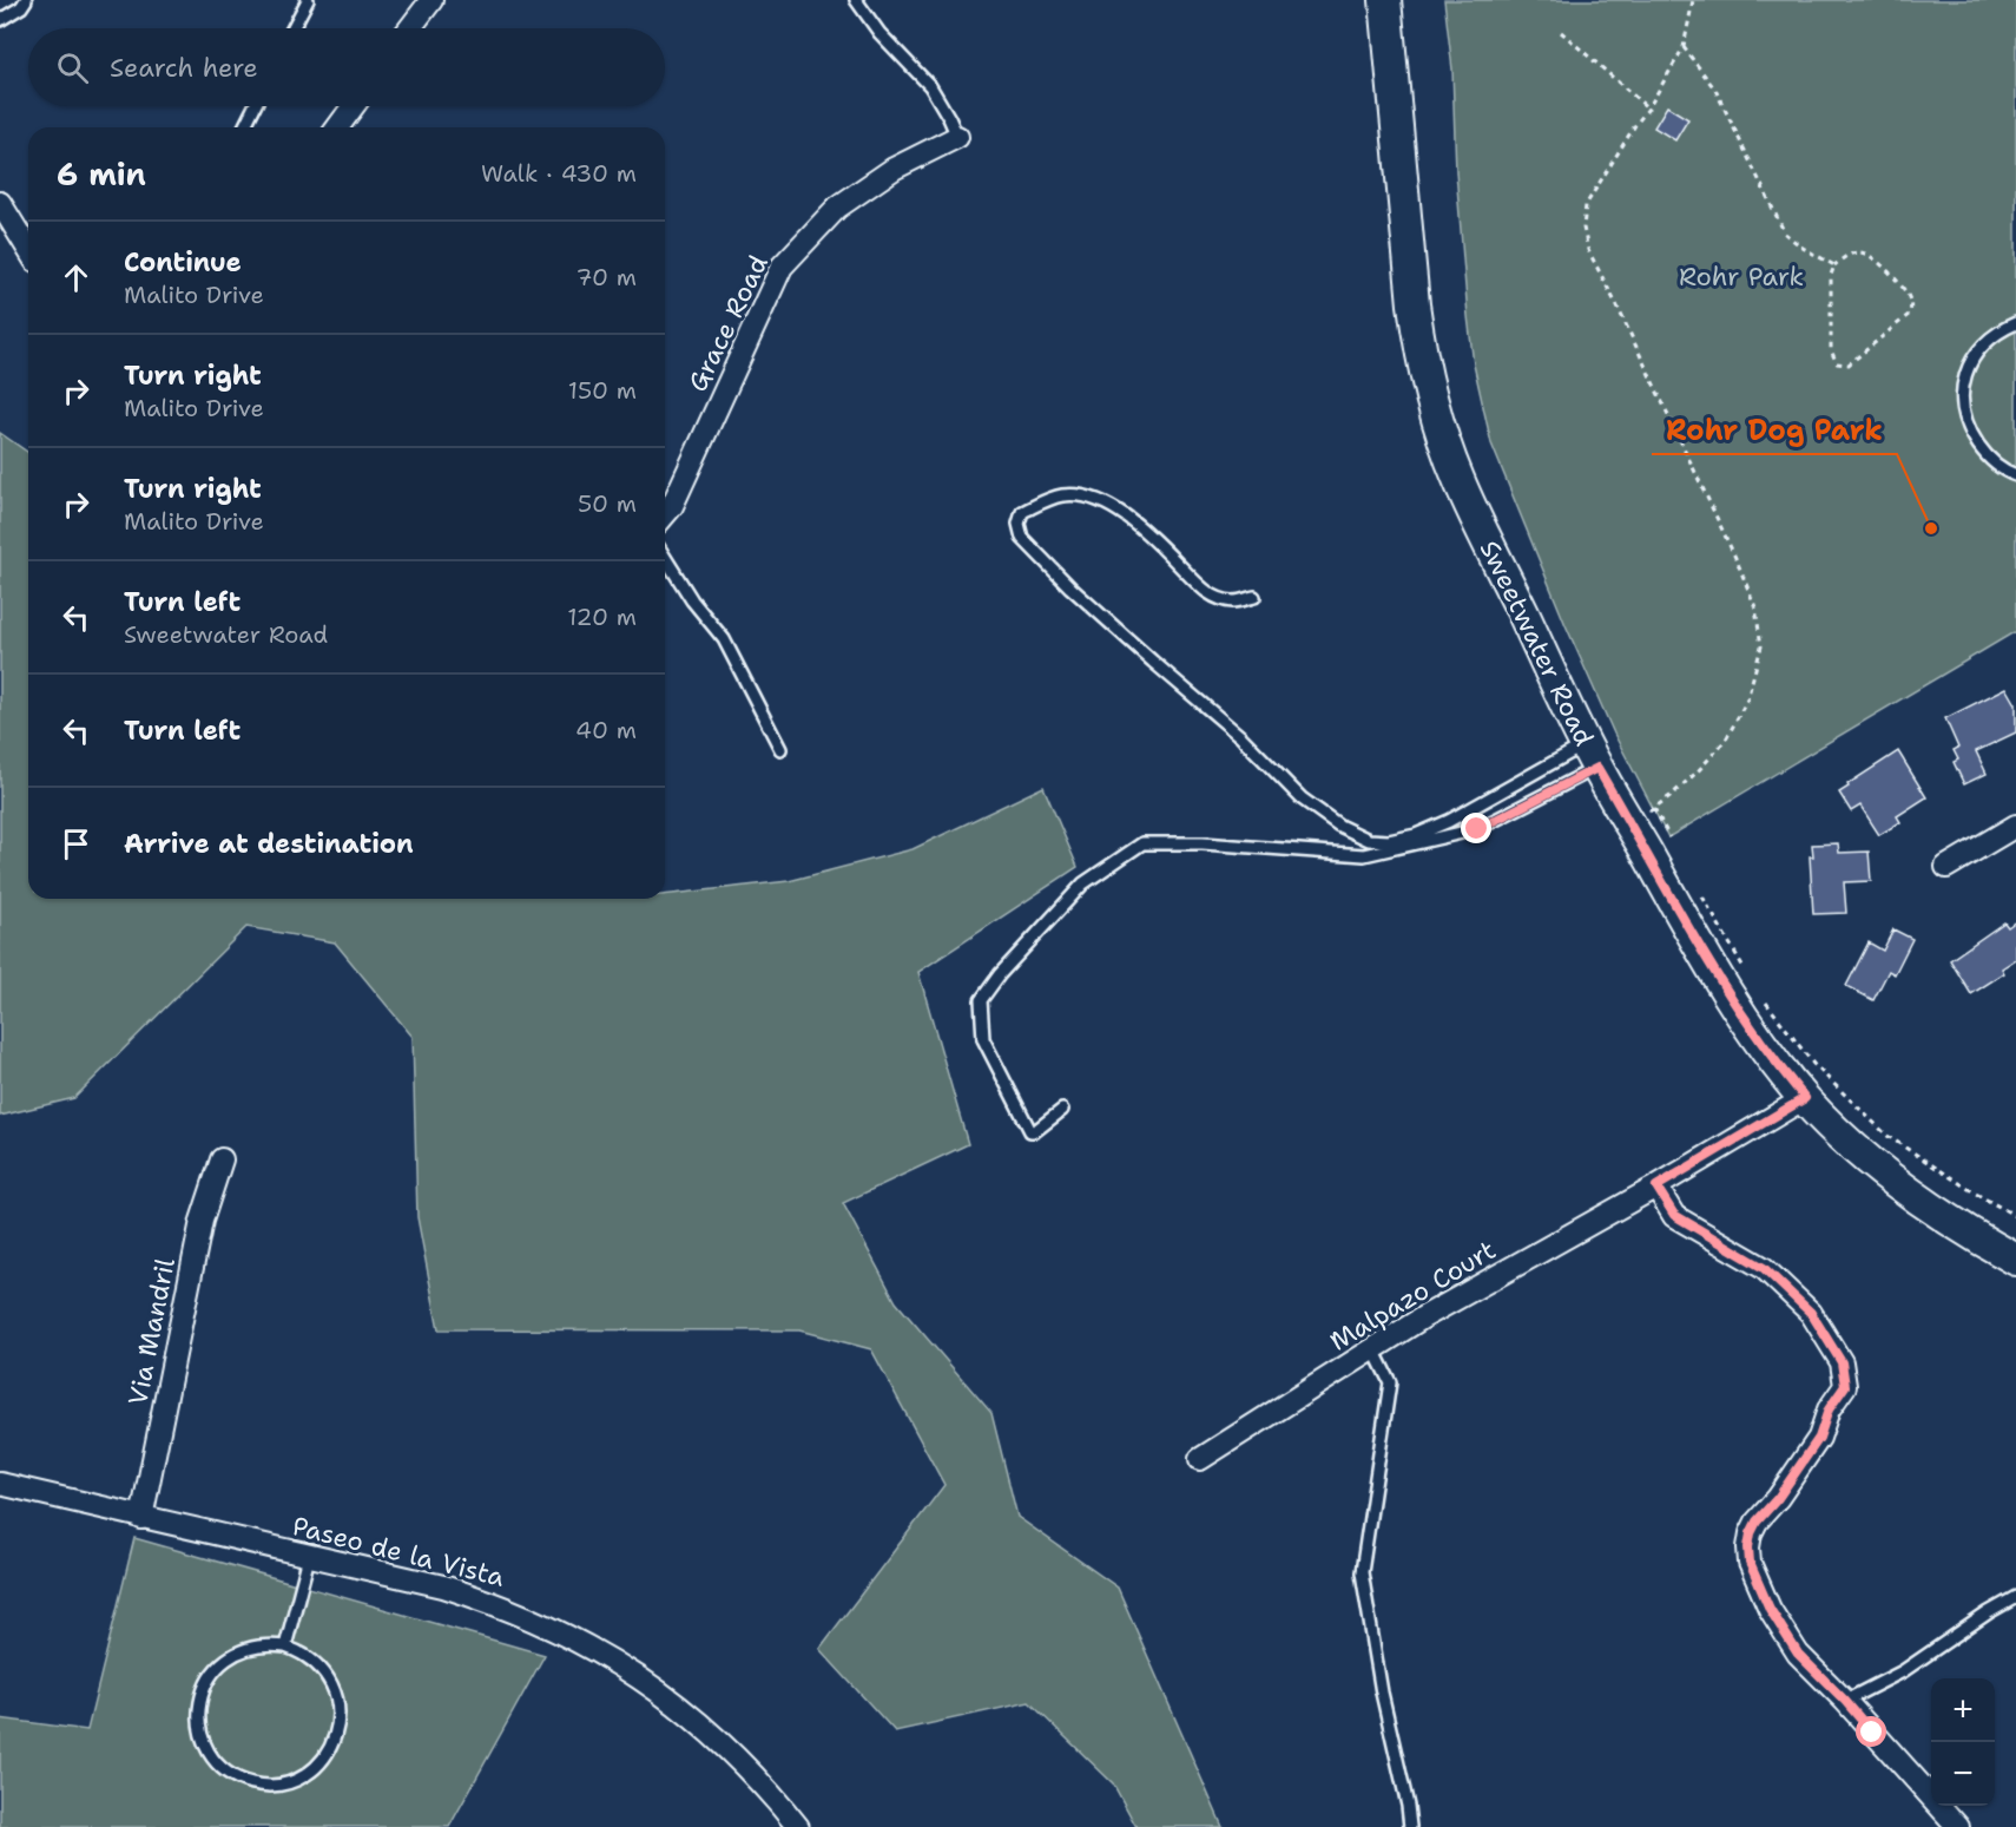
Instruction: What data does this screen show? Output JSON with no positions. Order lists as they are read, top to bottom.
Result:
{
  "streets": {
    "main road": ["Sweetwater Road"],
    "street": [
      "Grace Road",
      "Malpazo Court",
      "Via Mandril",
      "Paseo de la Vista"
    ]
  },
  "crossings": [
    ["Sweetwater Road", "Malpazo Court"],
    ["Via Mandril", "Paseo de la Vista"]
  ],
  "parks": ["Rohr Park"],
  "places": ["Rohr Dog Park"],
  "page": {
    "search": "Search here",
    "heading": ["6 min", "Walk · 430 m"],
    "list": [
      ["Continue", "Malito Drive", "70 m"],
      ["Turn right", "Malito Drive", "150 m"],
      ["Turn right", "Malito Drive", "50 m"],
      ["Turn left", "Sweetwater Road", "120 m"],
      ["Turn left", "40 m"],
      "Arrive at destination"
    ],
    "map_buttons": ["+", "−"]
  }
}
